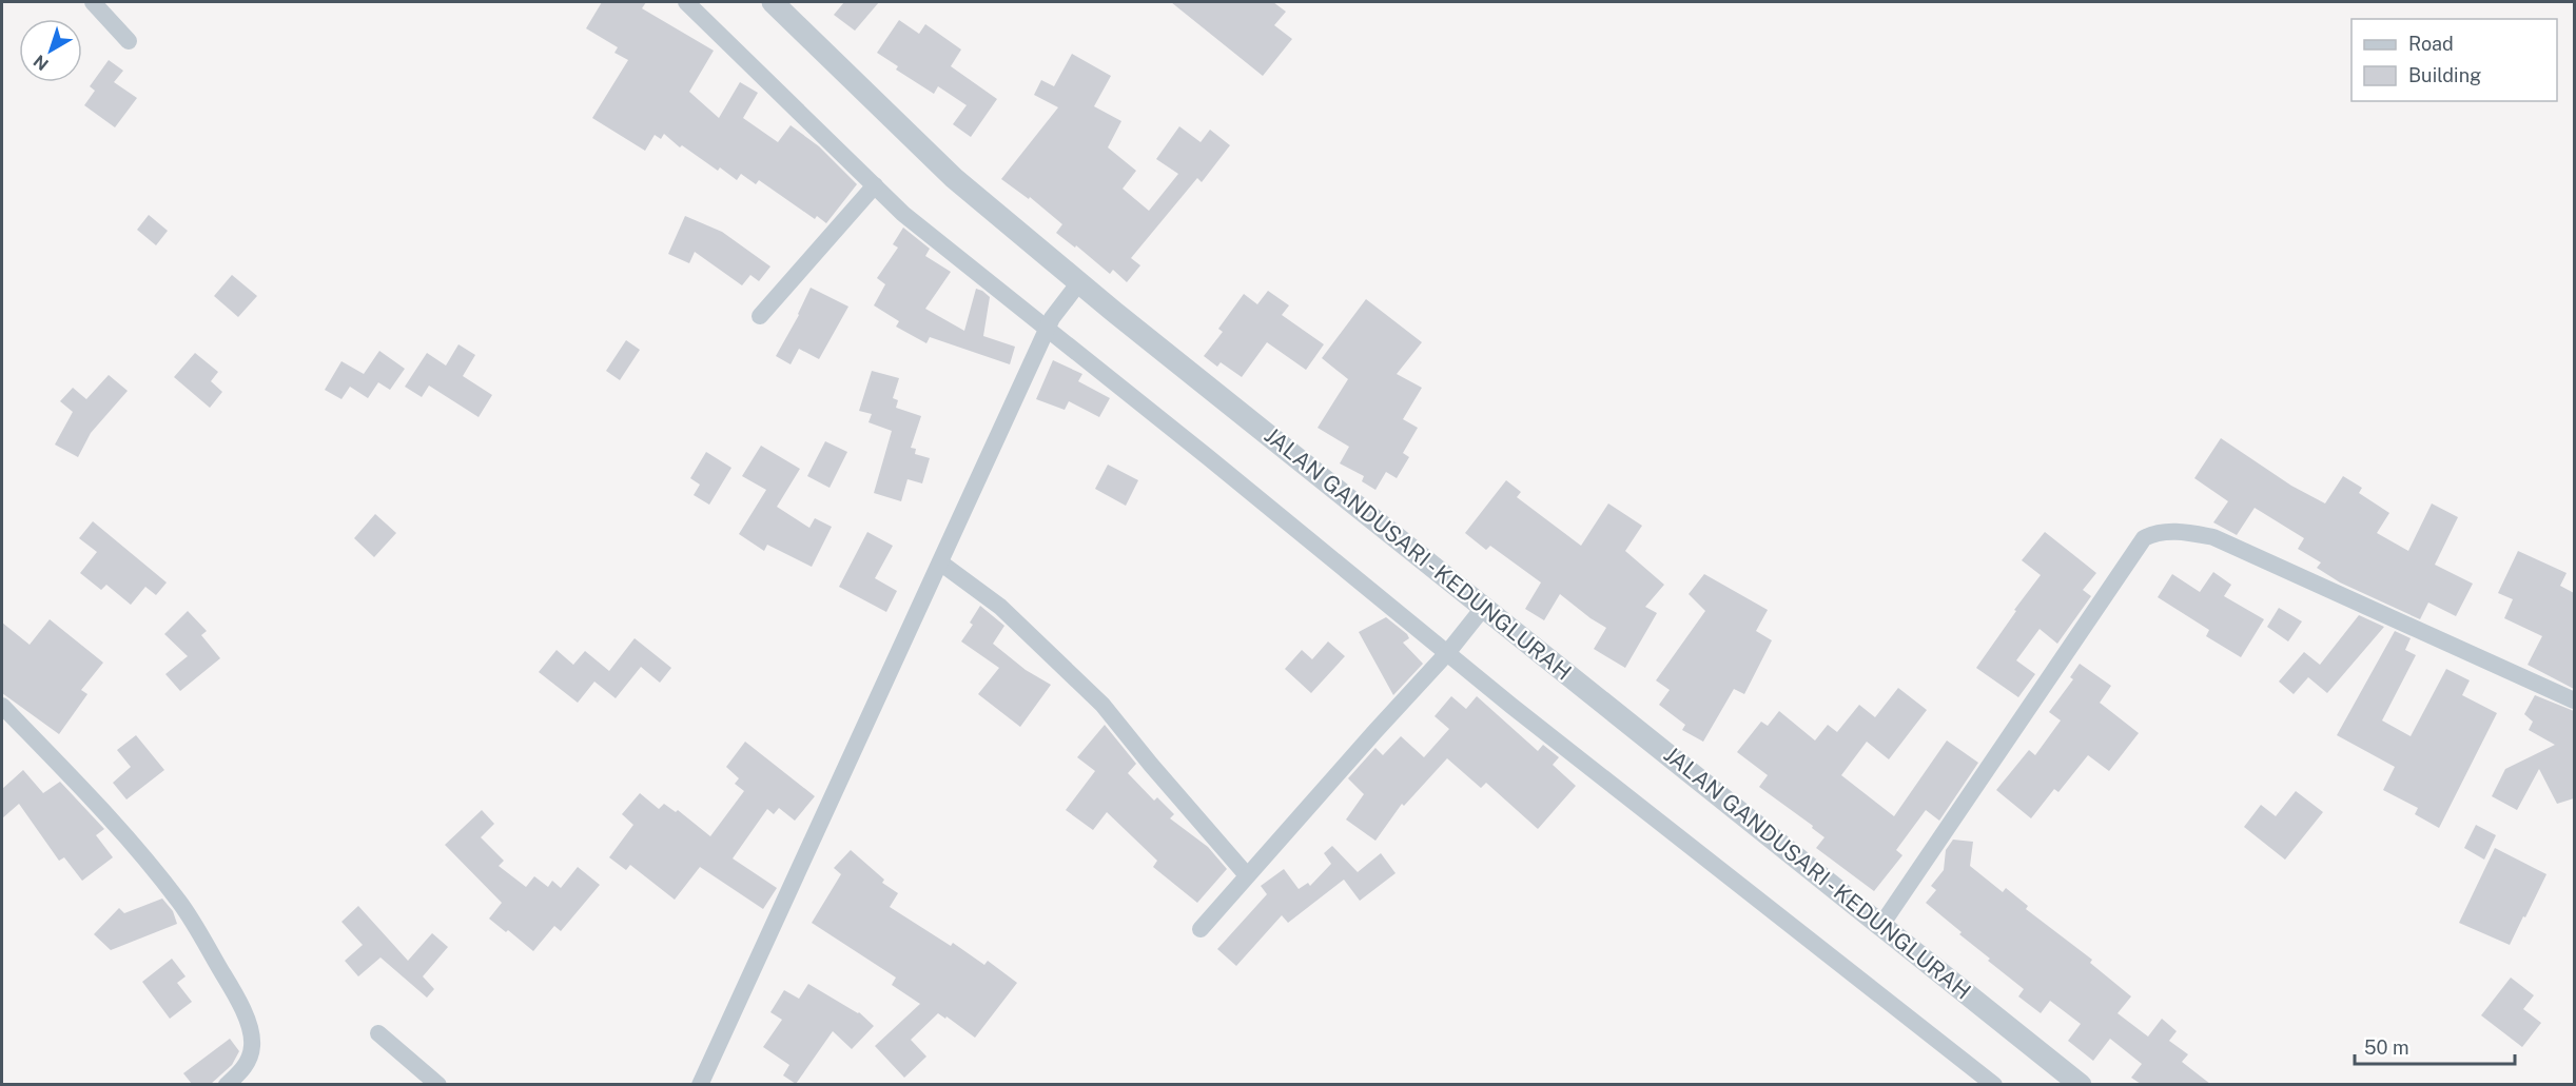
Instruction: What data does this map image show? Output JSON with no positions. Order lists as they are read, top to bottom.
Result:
{
  "streets": {
    "street": ["JALAN GANDUSARI - KEDUNGLURAH"]
  },
  "legend": ["Road", "Building"],
  "scale_bar": "50 m",
  "north": "bottom left"
}
